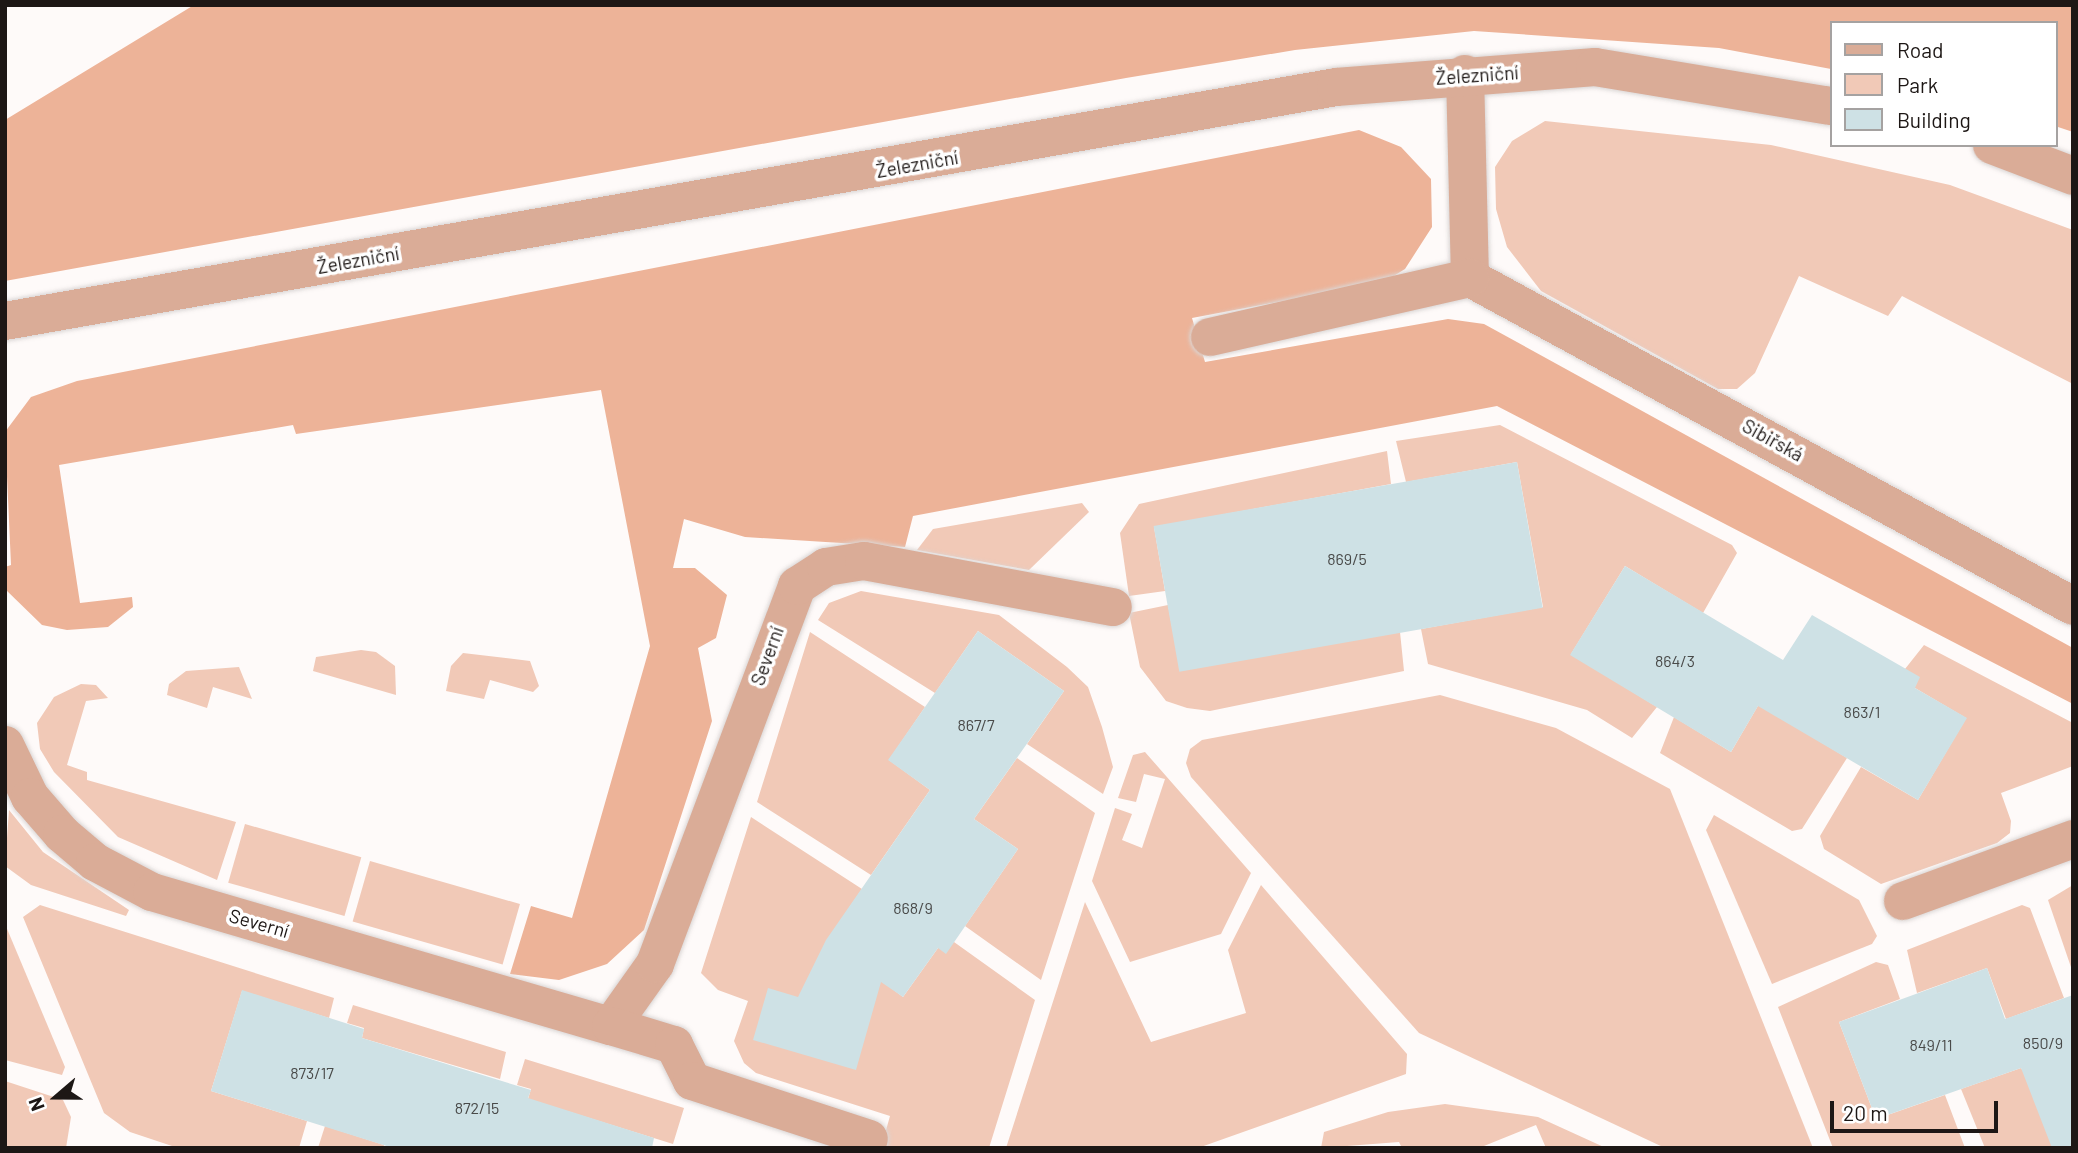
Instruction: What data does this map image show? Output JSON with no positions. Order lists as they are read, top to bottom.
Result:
{
  "streets": {
    "street": ["Železniční", "Sibiřská", "Severní"]
  },
  "house_numbers": [
    "869/5",
    "864/3",
    "863/1",
    "867/7",
    "868/9",
    "850/9",
    "849/11",
    "873/17",
    "872/15"
  ],
  "legend": ["Road", "Park", "Building"],
  "scale_bar": "20 m",
  "north": "left"
}
